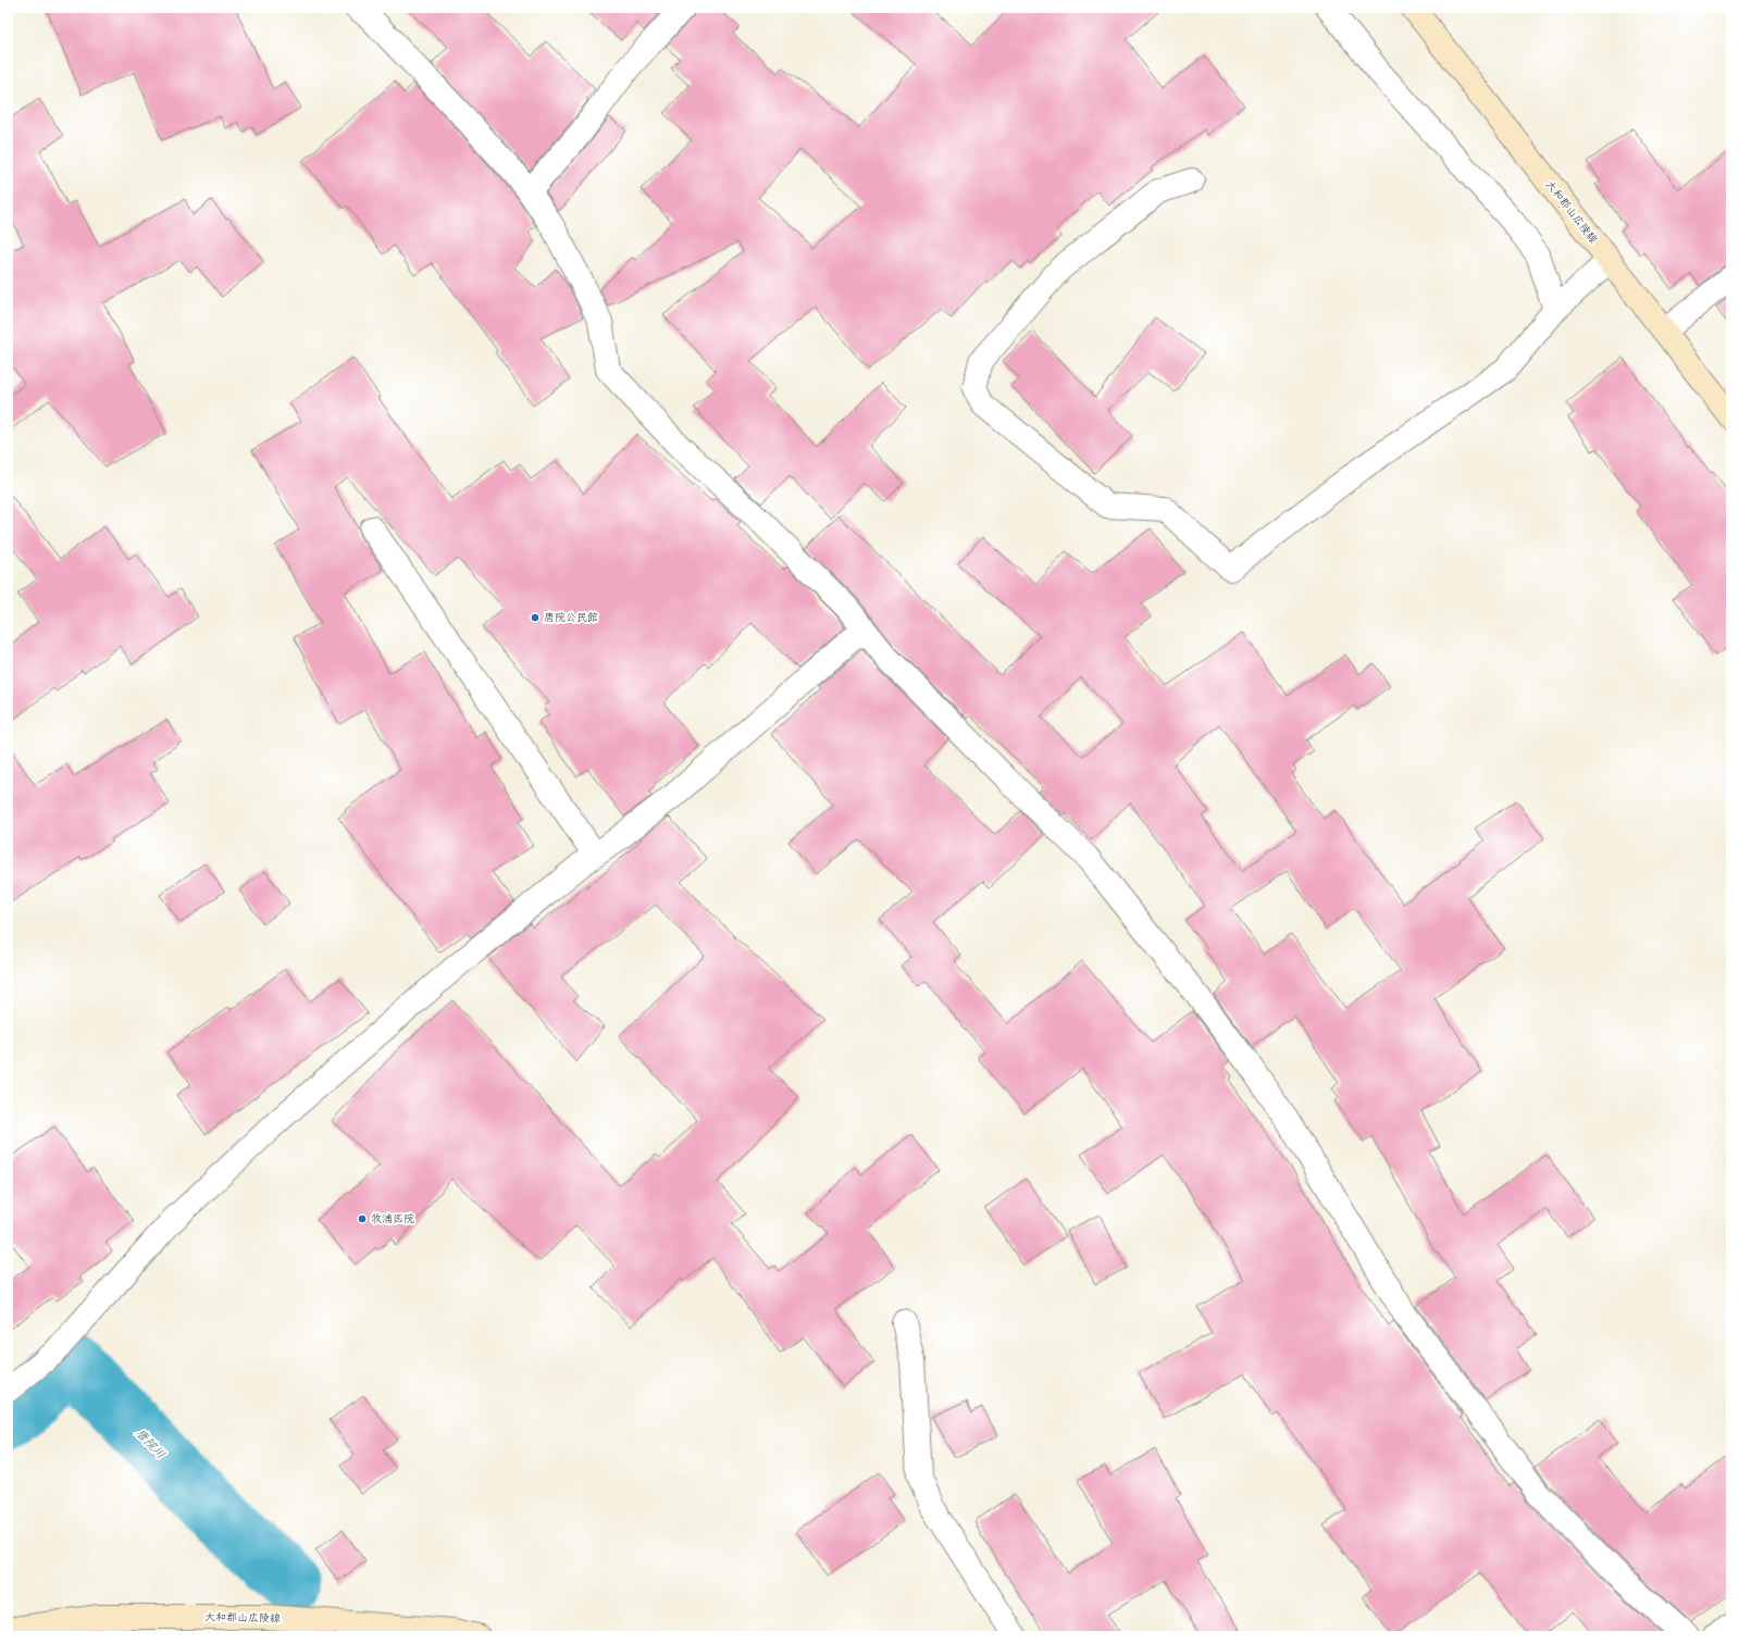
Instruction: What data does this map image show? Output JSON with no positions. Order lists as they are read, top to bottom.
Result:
{
  "streets": {
    "main road": ["大和郡山広陵線"]
  },
  "water": ["唐院川"],
  "places": ["唐院公民館", "牧浦医院"]
}
